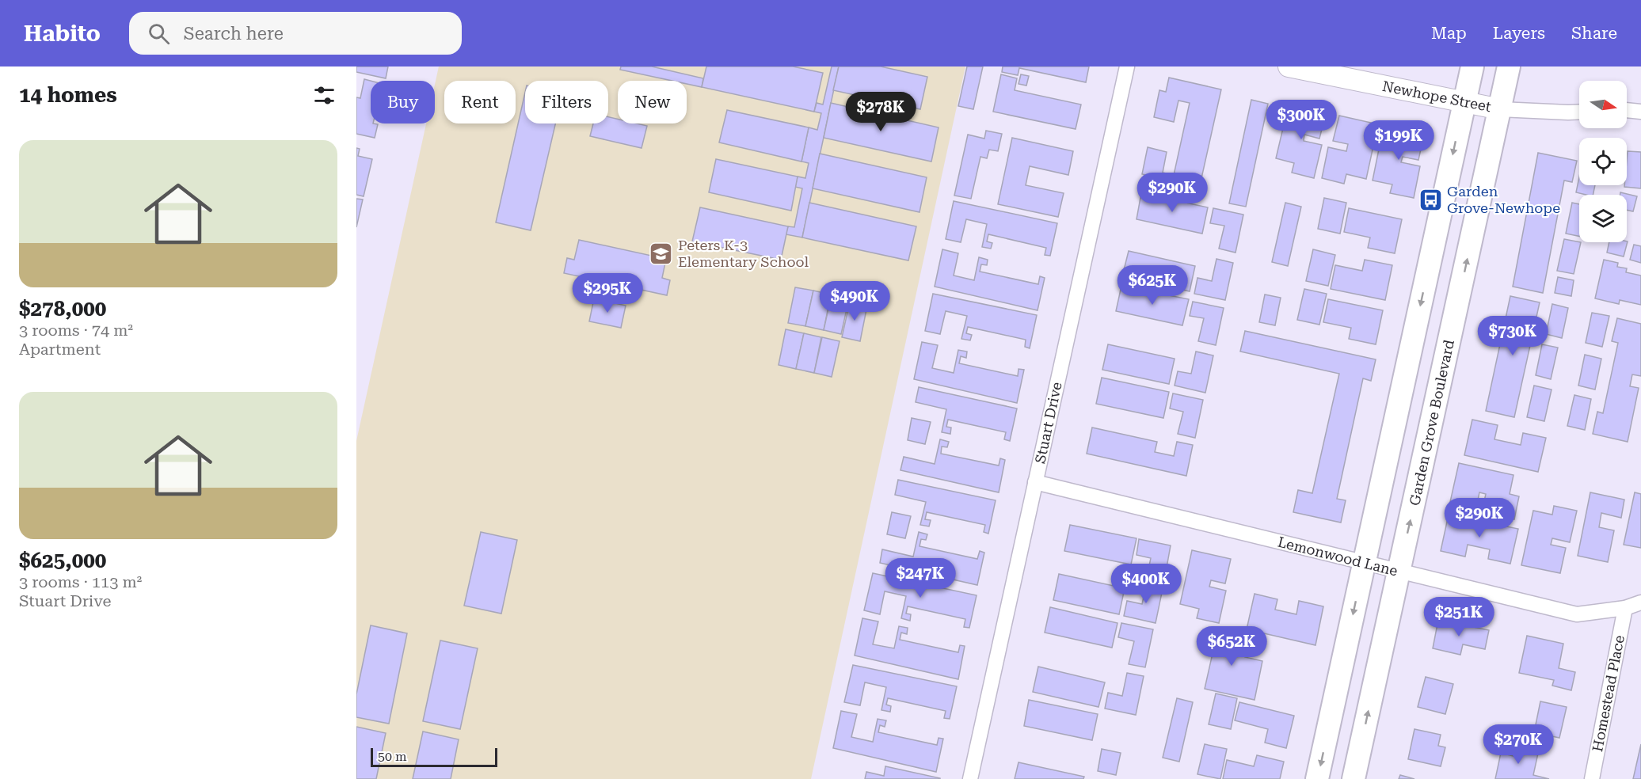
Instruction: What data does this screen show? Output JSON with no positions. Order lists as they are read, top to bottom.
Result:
{
  "streets": {
    "main road": ["Garden Grove Boulevard"],
    "street": [
      "Newhope Street",
      "Stuart Drive",
      "Lemonwood Lane",
      "Homestead Place"
    ]
  },
  "crossings": [
    ["Newhope Street", "Garden Grove Boulevard"],
    ["Stuart Drive", "Lemonwood Lane"],
    ["Garden Grove Boulevard", "Lemonwood Lane"],
    ["Lemonwood Lane", "Homestead Place"]
  ],
  "places": {
    "bus stop": ["Garden Grove-Newhope"],
    "school or university": ["Peters K-3 Elementary School"]
  },
  "scale_bar": "50 m",
  "north": "right",
  "page": {
    "header": "Habito",
    "search": "Search here",
    "nav": ["Map", "Layers", "Share"],
    "heading": "14 homes",
    "chip": [
      "Buy",
      "Rent",
      "Filters",
      "New"
    ],
    "price": [
      "$278K",
      "$300K",
      "$199K",
      "$290K",
      "$625K",
      "$295K",
      "$490K",
      "$730K",
      "$290K",
      "$247K",
      "$400K",
      "$251K",
      "$652K",
      "$270K"
    ],
    "list": [
      {
        "name": "$278,000",
        "note": "3 rooms · 74 m² · Apartment"
      },
      {
        "name": "$625,000",
        "note": "3 rooms · 113 m² · Stuart Drive"
      }
    ],
    "scale": "50 m"
  }
}
